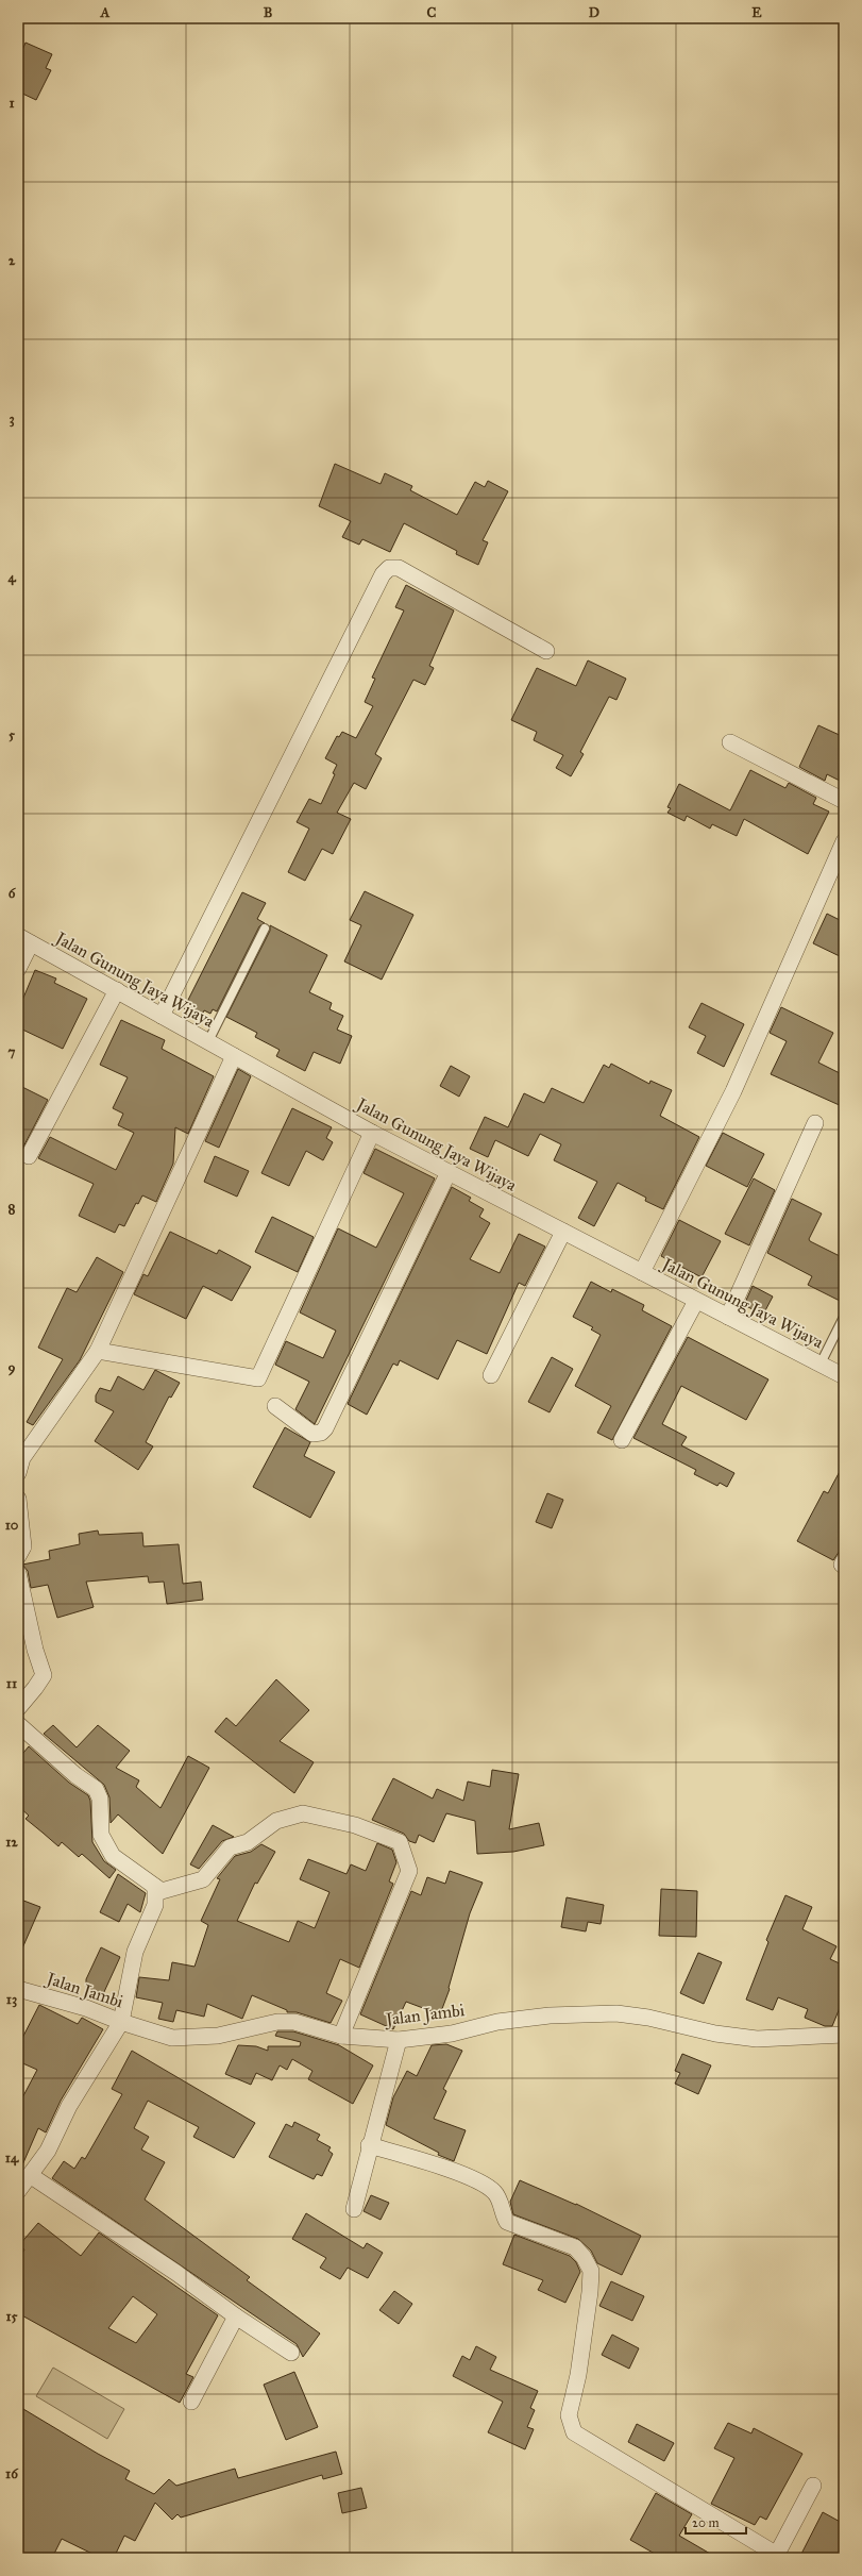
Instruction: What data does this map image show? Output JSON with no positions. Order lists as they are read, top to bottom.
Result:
{
  "streets": {
    "street": ["Jalan Gunung Jaya Wijaya", "Jalan Jambi"]
  },
  "scale_bar": "20 m",
  "grid": {
    "columns": [
      "A",
      "B",
      "C",
      "D",
      "E"
    ],
    "rows": [
      "1",
      "2",
      "3",
      "4",
      "5",
      "6",
      "7",
      "8",
      "9",
      "10",
      "11",
      "12",
      "13",
      "14",
      "15",
      "16"
    ]
  }
}
